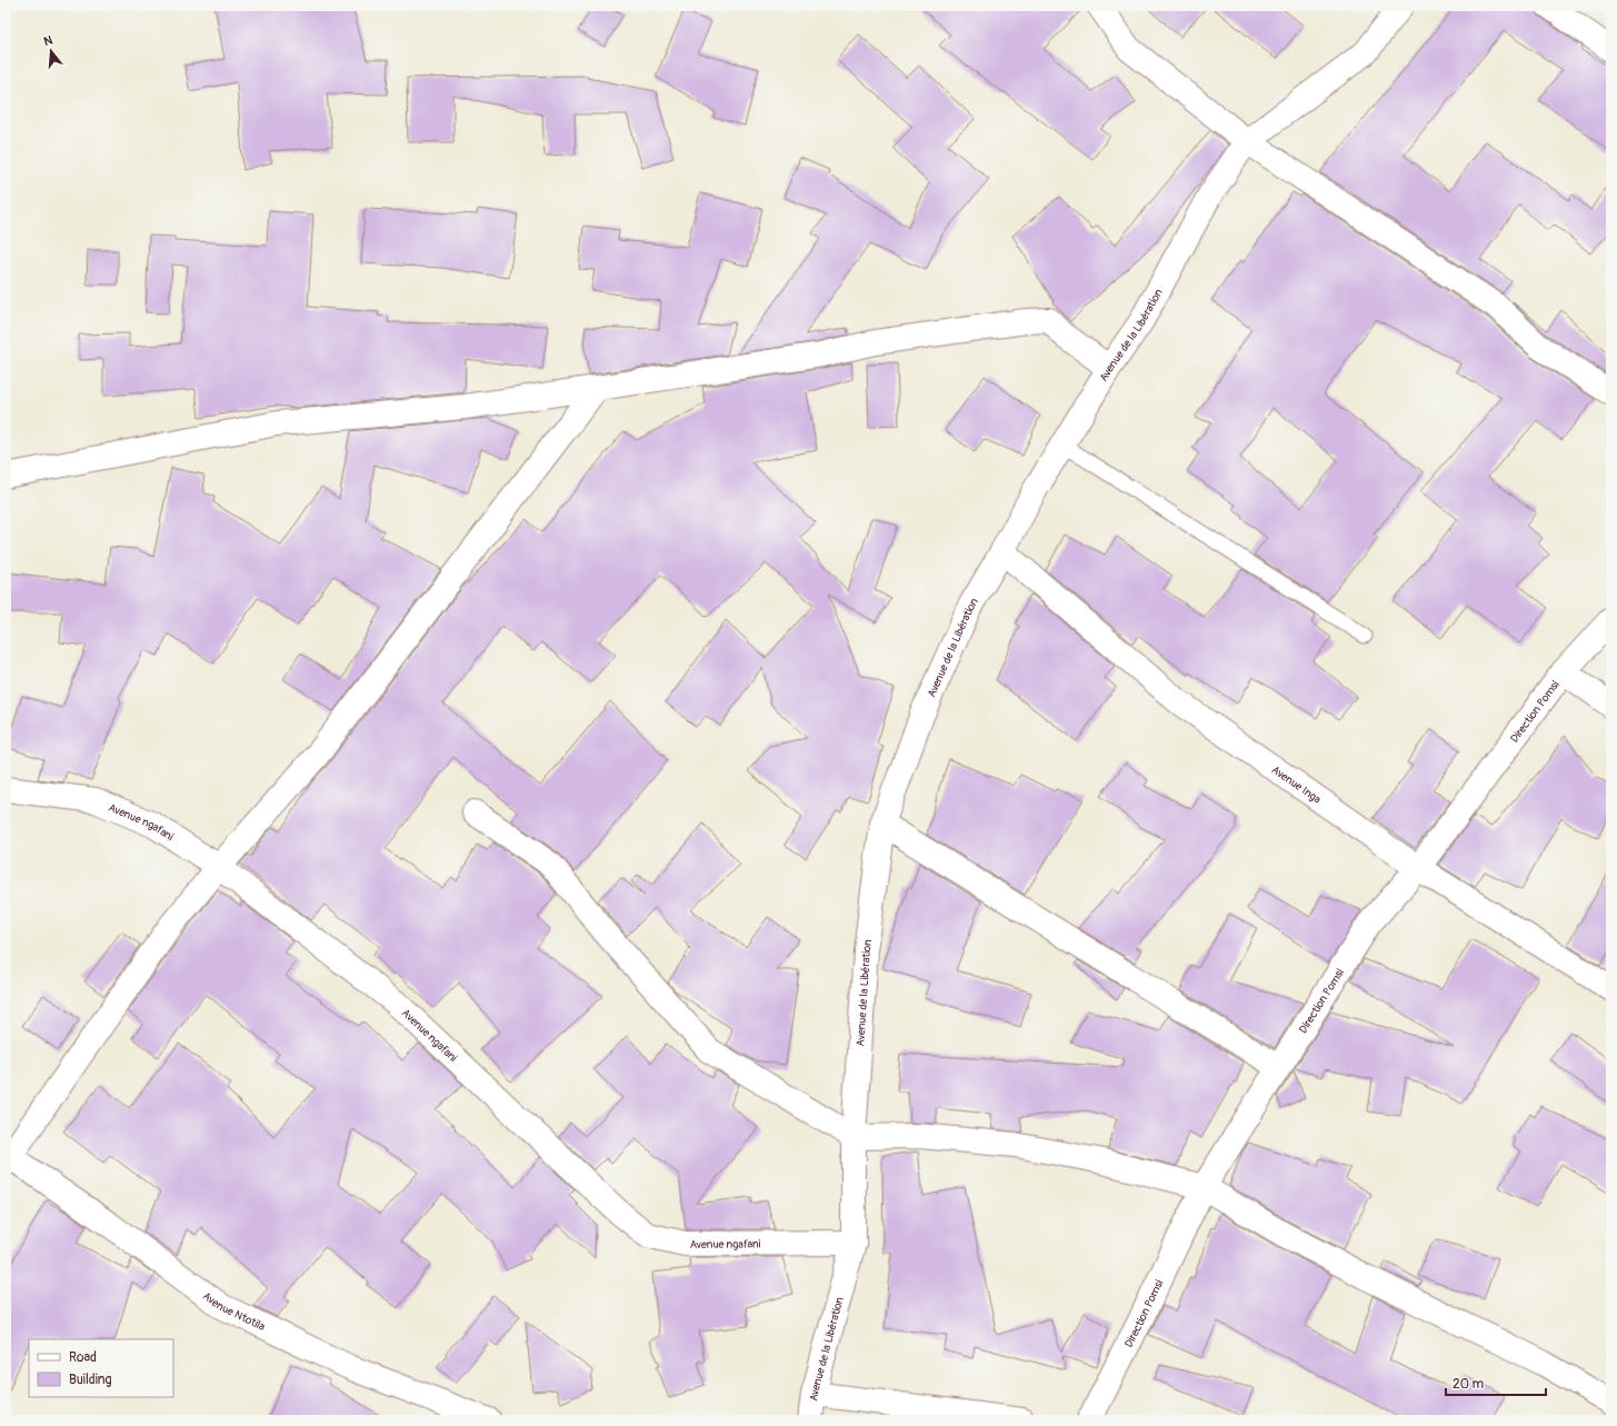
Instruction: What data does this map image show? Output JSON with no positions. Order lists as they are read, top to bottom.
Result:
{
  "streets": {
    "main road": [
      "Avenue de la Libération",
      "Direction Pomsi",
      "Avenue Inga",
      "Avenue ngafani",
      "Avenue Ntotila"
    ]
  },
  "crossings": [
    ["Avenue de la Libération", "Avenue Inga"],
    ["Avenue de la Libération", "Avenue ngafani"],
    ["Direction Pomsi", "Avenue Inga"]
  ],
  "legend": ["Road", "Building"],
  "scale_bar": "20 m",
  "north": "top"
}
